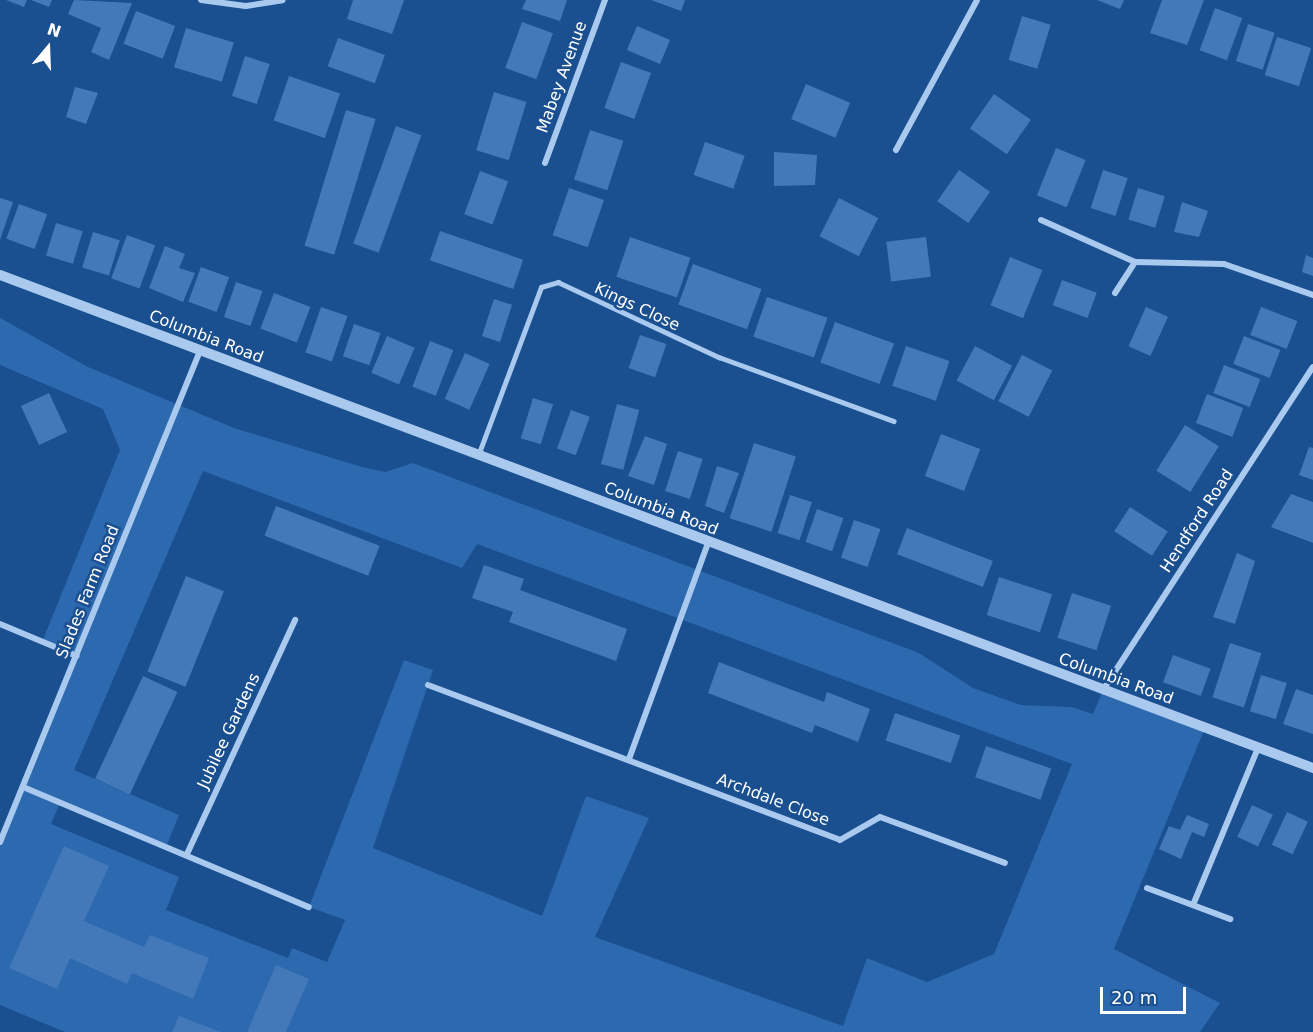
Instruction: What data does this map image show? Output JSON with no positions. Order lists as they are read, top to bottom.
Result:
{
  "streets": {
    "street": [
      "Mabey Avenue",
      "Columbia Road",
      "Hendford Road",
      "Slades Farm Road",
      "Jubilee Gardens",
      "Archdale Close"
    ],
    "lane": ["Kings Close"]
  },
  "crossings": [
    ["Kings Close", "Columbia Road"],
    ["Columbia Road", "Hendford Road"],
    ["Columbia Road", "Slades Farm Road"]
  ],
  "scale_bar": "20 m",
  "north": "top"
}
